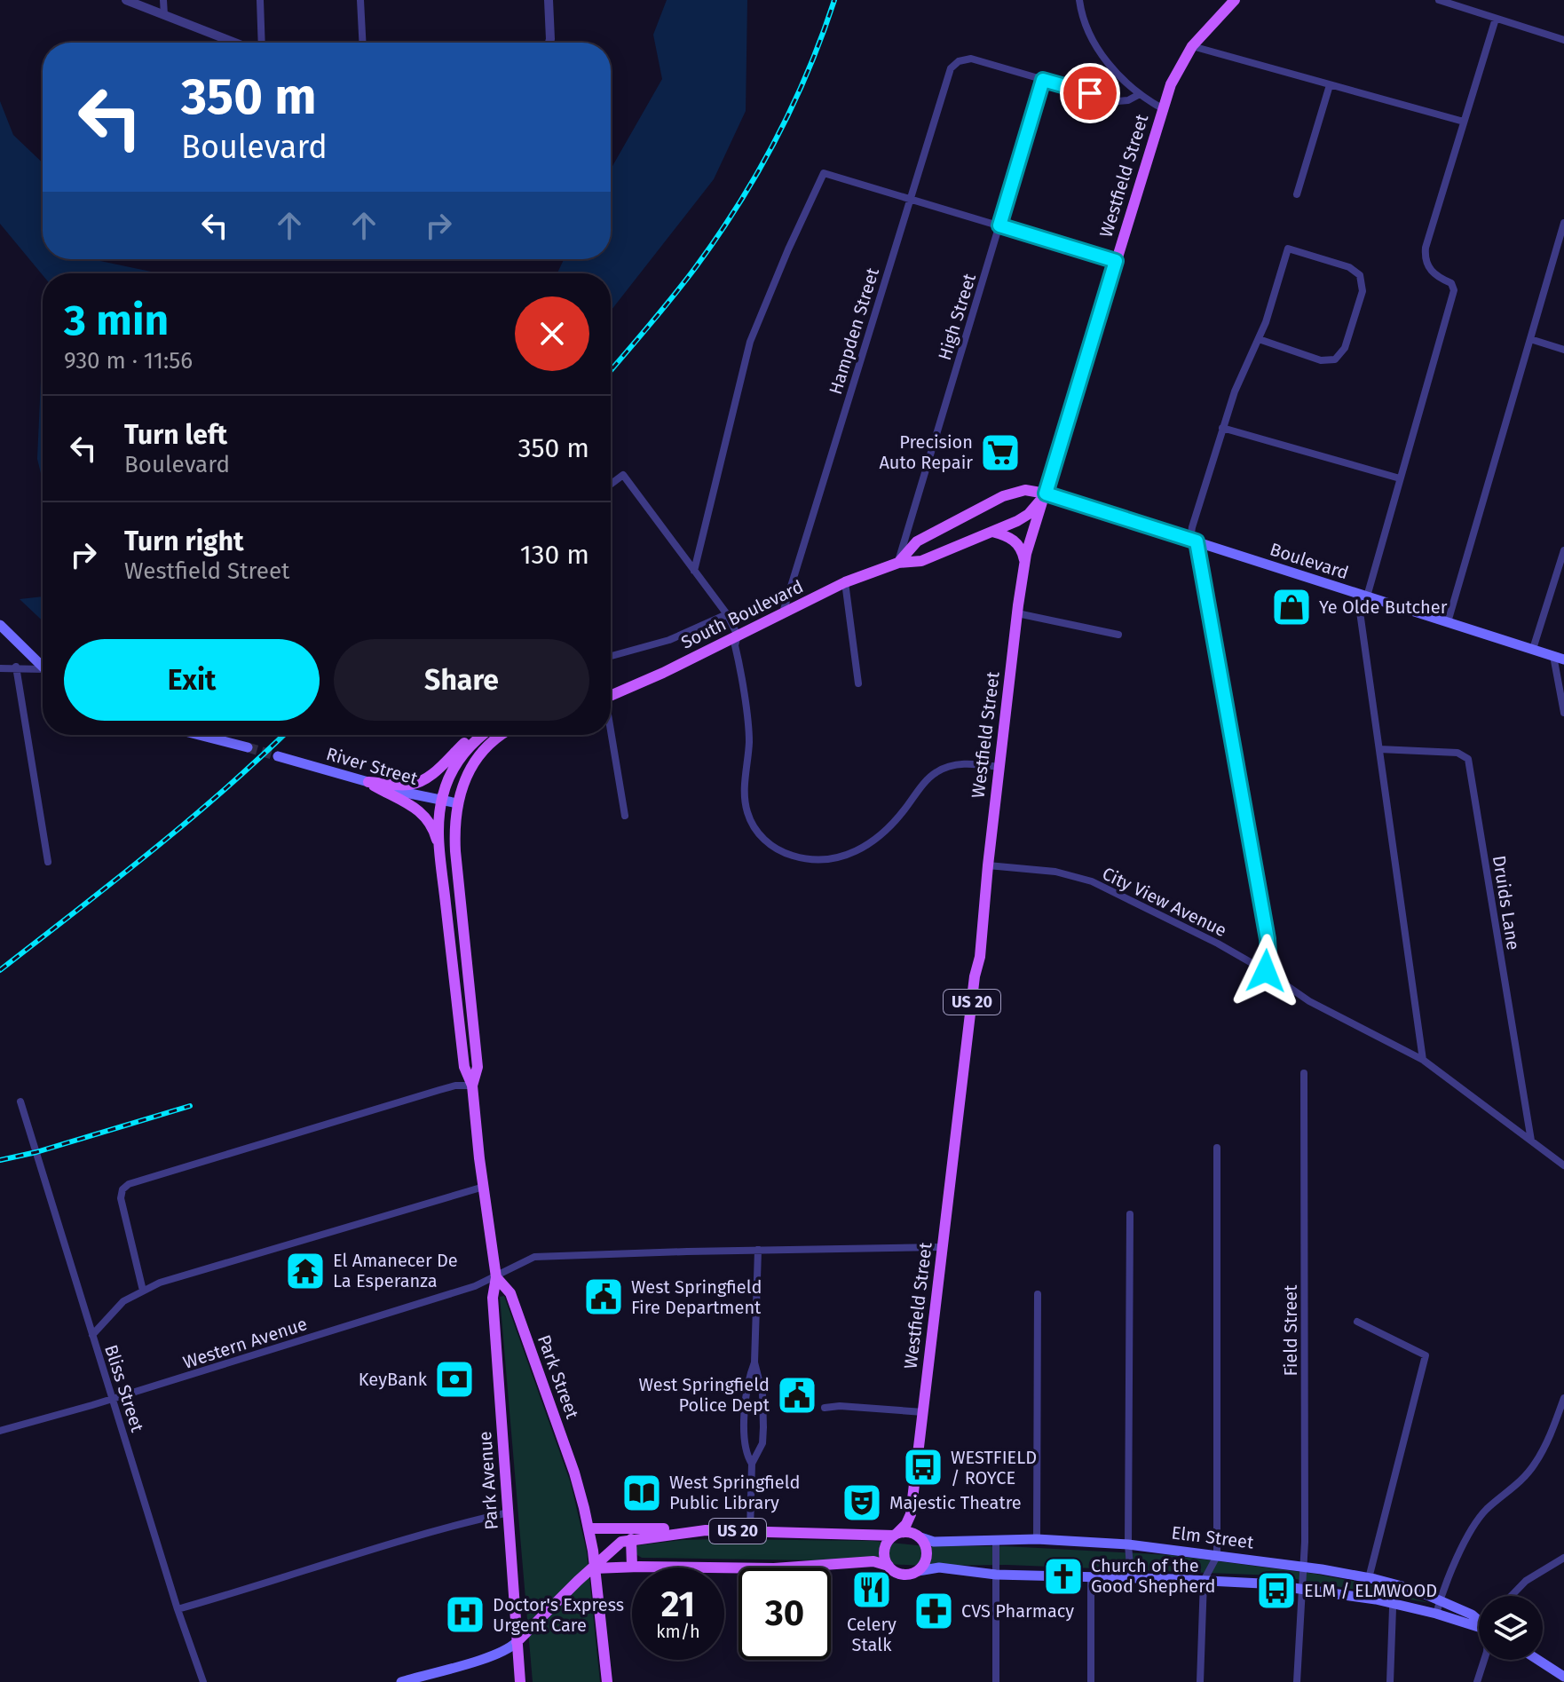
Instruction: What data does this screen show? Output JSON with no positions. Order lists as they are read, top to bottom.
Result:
{
  "streets": {
    "main road": [
      "Westfield Street",
      "Boulevard",
      "South Boulevard",
      "River Street",
      "US 20",
      "Park Street",
      "Park Avenue",
      "Elm Street"
    ],
    "street": [
      "High Street",
      "Hampden Street",
      "City View Avenue",
      "Druids Lane",
      "Field Street",
      "Western Avenue",
      "Bliss Street"
    ]
  },
  "crossings": [
    ["Westfield Street", "Boulevard"],
    ["Westfield Street", "South Boulevard"],
    ["Westfield Street", "City View Avenue"],
    ["Westfield Street", "US 20"],
    ["Westfield Street", "Western Avenue"],
    ["Westfield Street", "Elm Street"],
    ["High Street", "Hampden Street"],
    ["High Street", "South Boulevard"],
    ["Hampden Street", "South Boulevard"],
    ["Boulevard", "South Boulevard"],
    ["River Street", "Park Street"],
    ["City View Avenue", "Druids Lane"],
    ["US 20", "Park Street"],
    ["US 20", "Park Avenue"],
    ["US 20", "Elm Street"],
    ["Field Street", "Elm Street"],
    ["Western Avenue", "Park Street"],
    ["Western Avenue", "Bliss Street"],
    ["Western Avenue", "Park Avenue"],
    ["Park Street", "Park Avenue"]
  ],
  "places": {
    "supermarket": ["Precision Auto Repair"],
    "shop": ["Ye Olde Butcher"],
    "temple": ["El Amanecer De La Esperanza"],
    "public building": ["West Springfield Fire Department", "West Springfield Police Dept"],
    "bank": ["KeyBank"],
    "bus stop": ["WESTFIELD / ROYCE", "ELM / ELMWOOD"],
    "library": ["West Springfield Public Library"],
    "theatre": ["Majestic Theatre"],
    "church": ["Church of the Good Shepherd"],
    "restaurant": ["Celery Stalk"],
    "pharmacy": ["CVS Pharmacy"],
    "hospital": ["Doctor's Express Urgent Care"]
  },
  "page": {
    "turn": ["350 m", "Boulevard"],
    "heading": ["3 min", "930 m · 11:56"],
    "list": [
      {
        "name": "Turn left",
        "note": "Boulevard",
        "value": "350 m"
      },
      {
        "name": "Turn right",
        "note": "Westfield Street",
        "value": "130 m"
      }
    ],
    "buttons": ["Exit", "Share"],
    "speed": "21 km/h",
    "limit": "30"
  }
}
